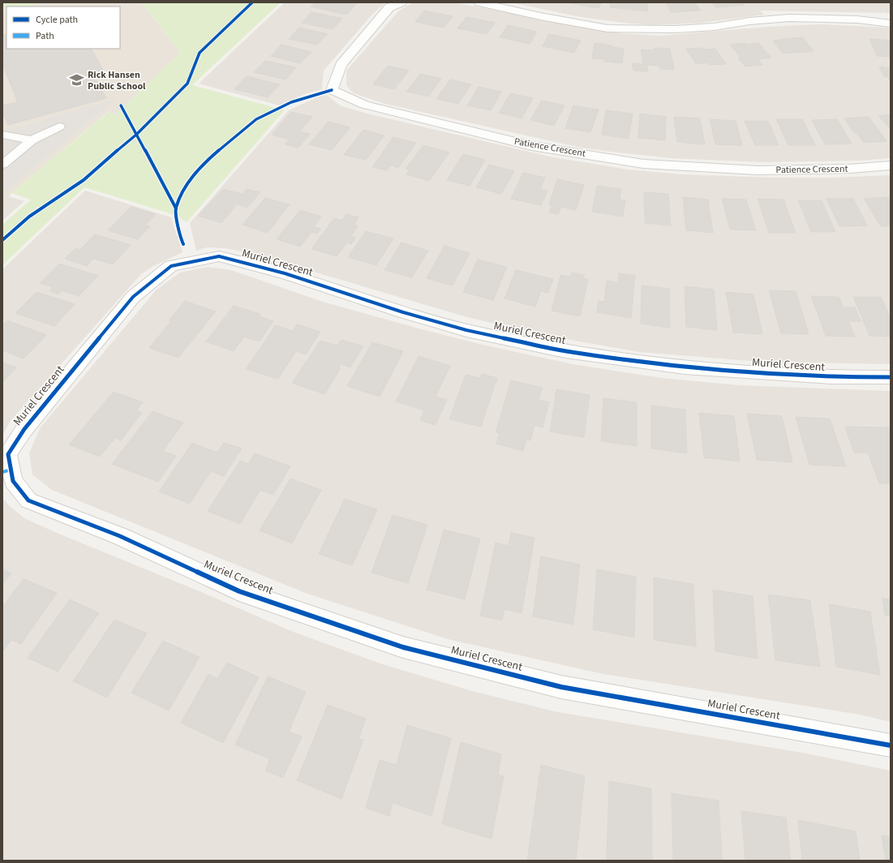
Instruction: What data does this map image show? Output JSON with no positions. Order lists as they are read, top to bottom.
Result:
{
  "streets": {
    "street": ["Patience Crescent", "Muriel Crescent"]
  },
  "places": {
    "school or university": ["Rick Hansen Public School"]
  },
  "legend": ["Cycle path", "Path"]
}
